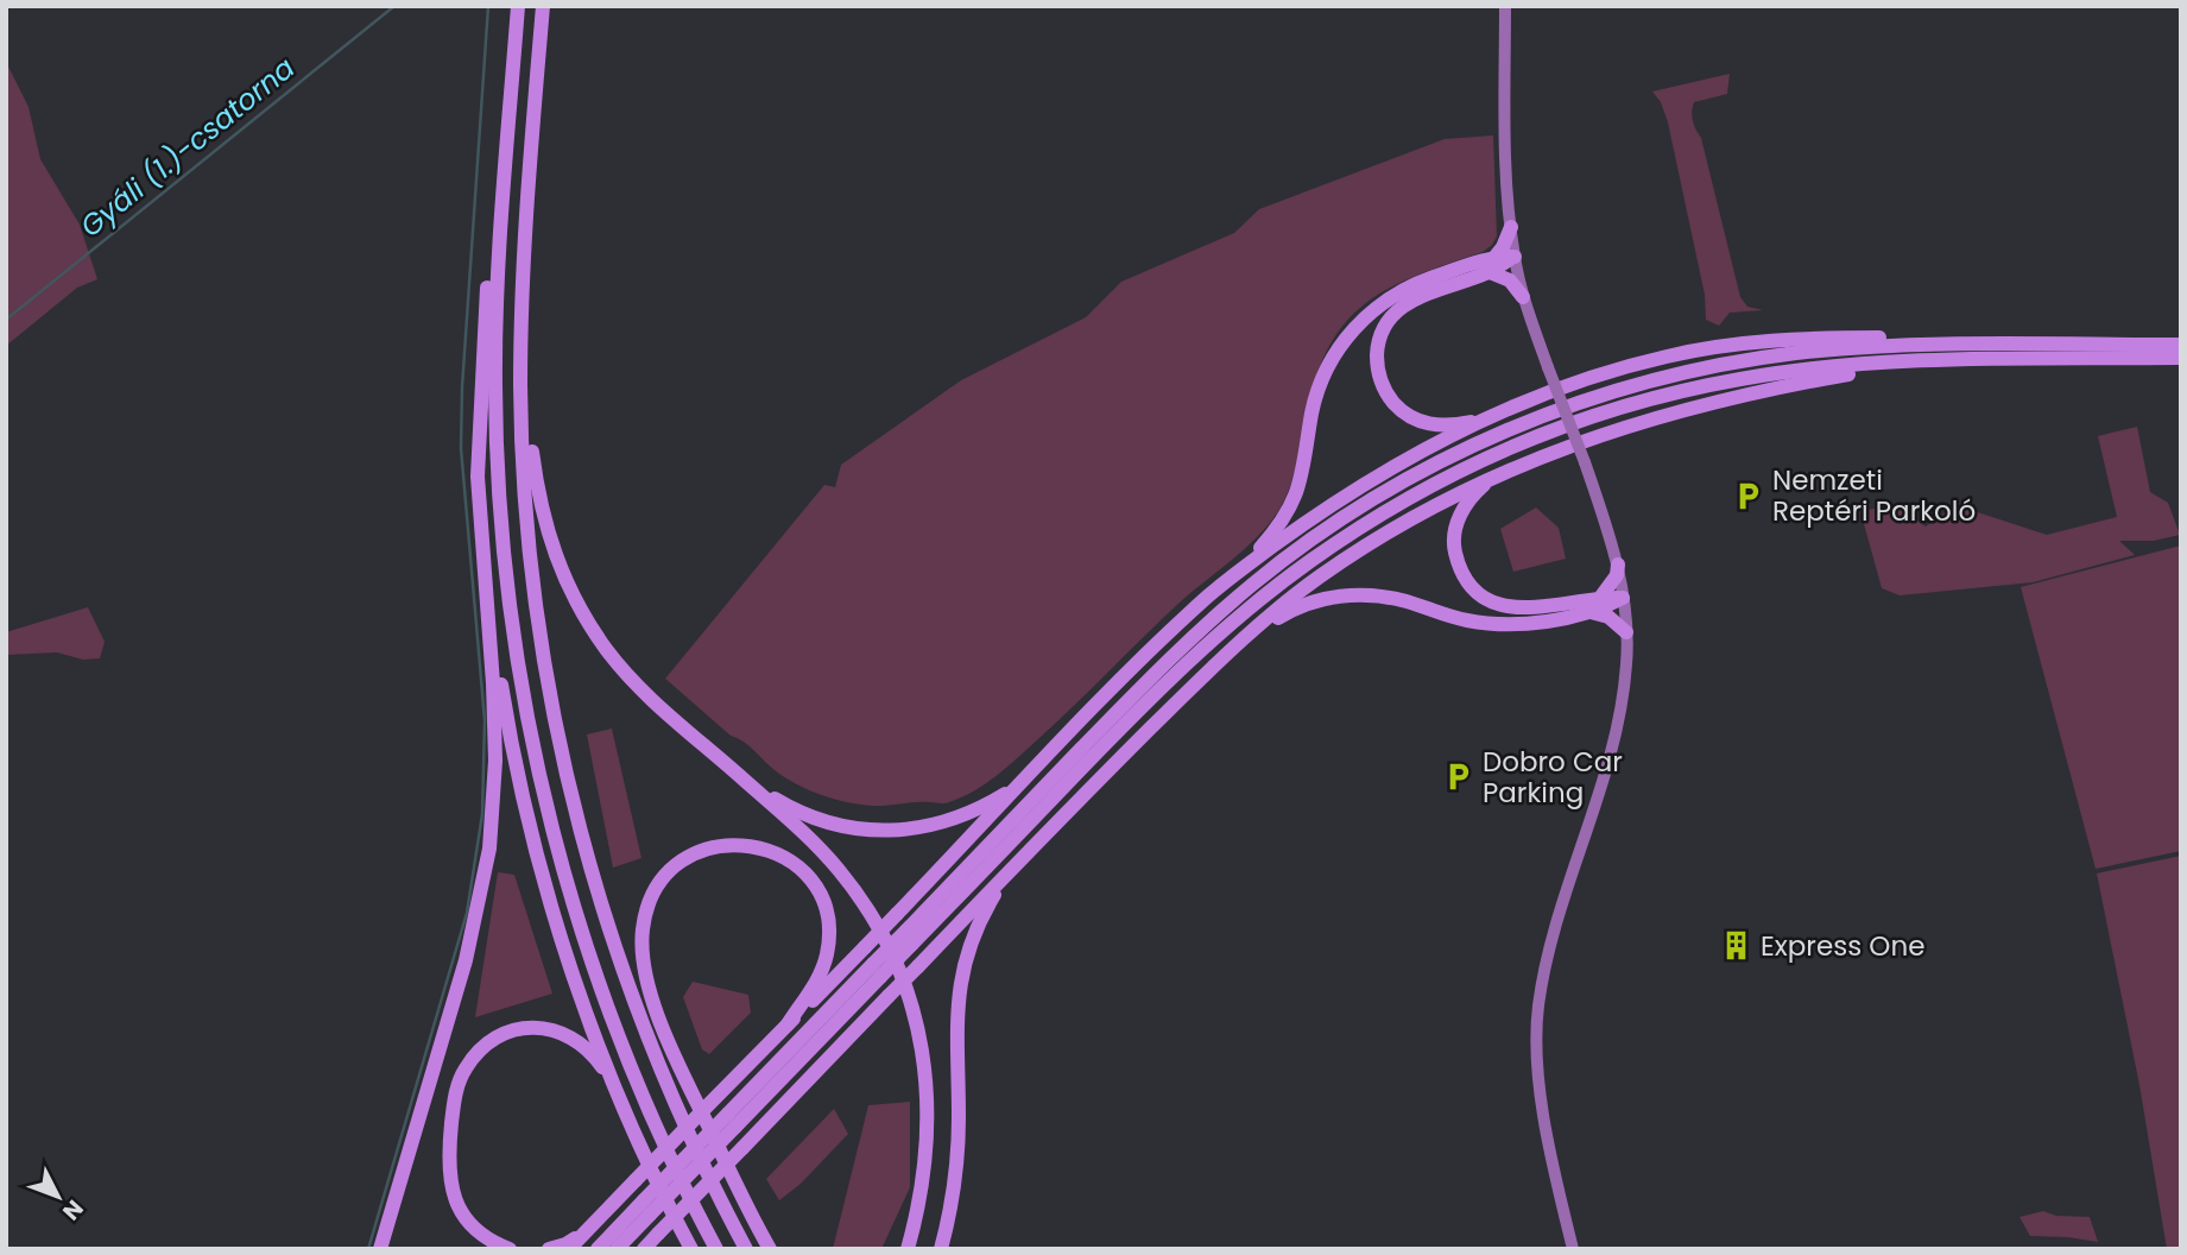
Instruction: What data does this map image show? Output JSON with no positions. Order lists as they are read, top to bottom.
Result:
{
  "water": ["Gyáli (1.)-csatorna"],
  "places": {
    "parking": ["Nemzeti Reptéri Parkoló", "Dobro Car Parking"],
    "building": ["Express One"]
  },
  "north": "bottom right"
}
